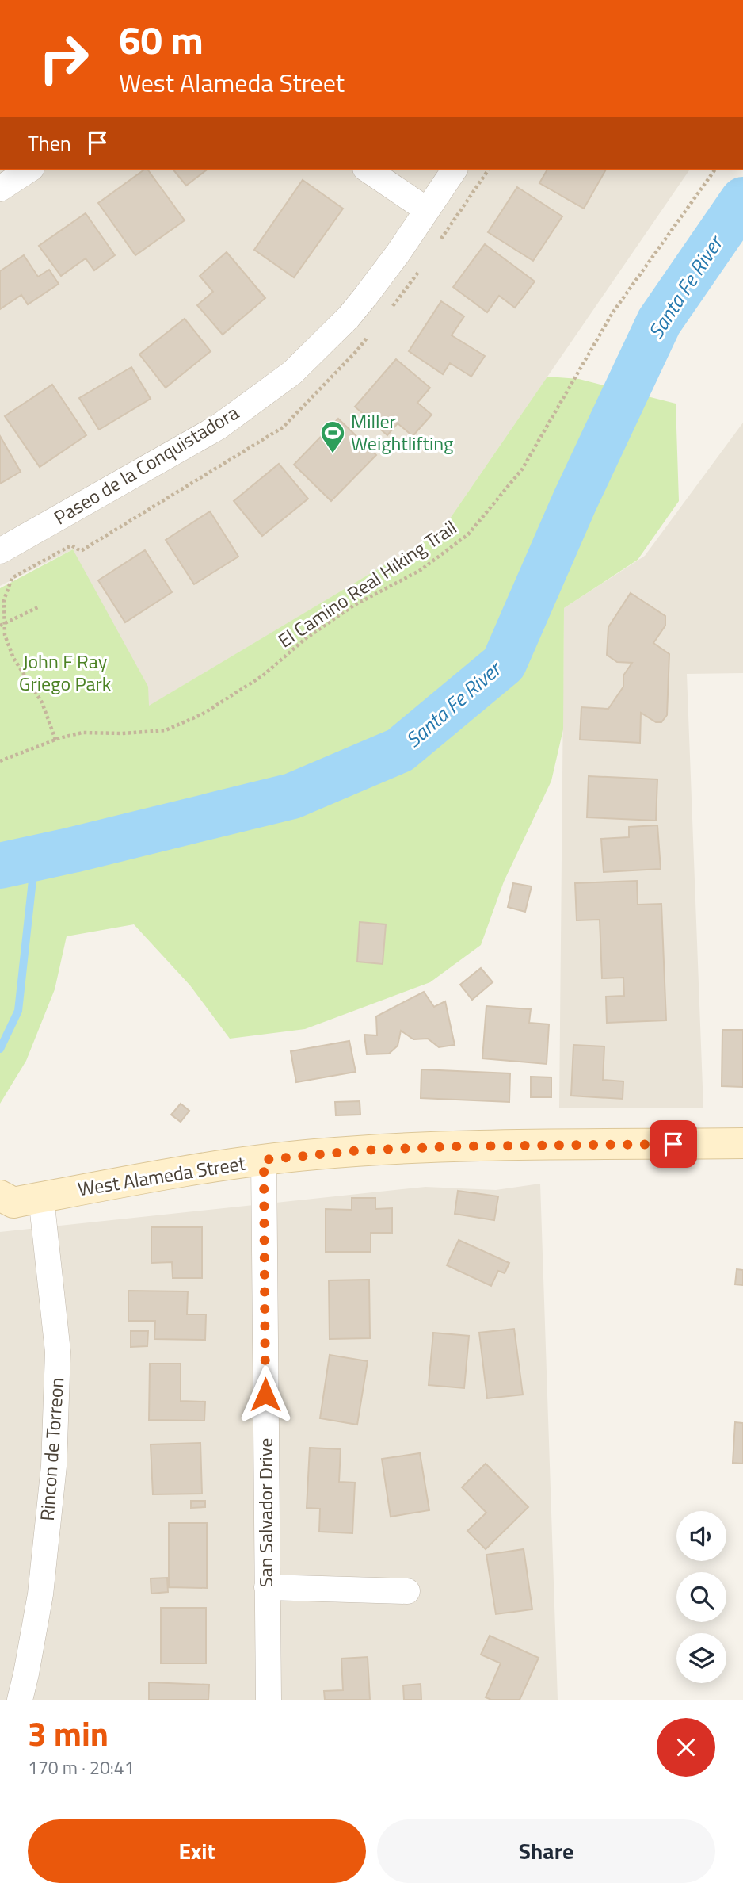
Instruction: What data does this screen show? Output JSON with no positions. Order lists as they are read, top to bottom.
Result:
{
  "streets": {
    "street": [
      "Paseo de la Conquistadora",
      "West Alameda Street",
      "Rincon de Torreon",
      "San Salvador Drive"
    ],
    "path": ["El Camino Real Hiking Trail"]
  },
  "crossings": [
    ["West Alameda Street", "Rincon de Torreon"],
    ["West Alameda Street", "San Salvador Drive"]
  ],
  "water": ["Santa Fe River"],
  "parks": ["John F Ray Griego Park"],
  "places": {
    "sports": ["Miller Weightlifting"]
  },
  "page": {
    "turn": ["60 m", "West Alameda Street"],
    "then": "Then",
    "heading": ["3 min", "170 m · 20:41"],
    "buttons": ["Exit", "Share"]
  }
}
